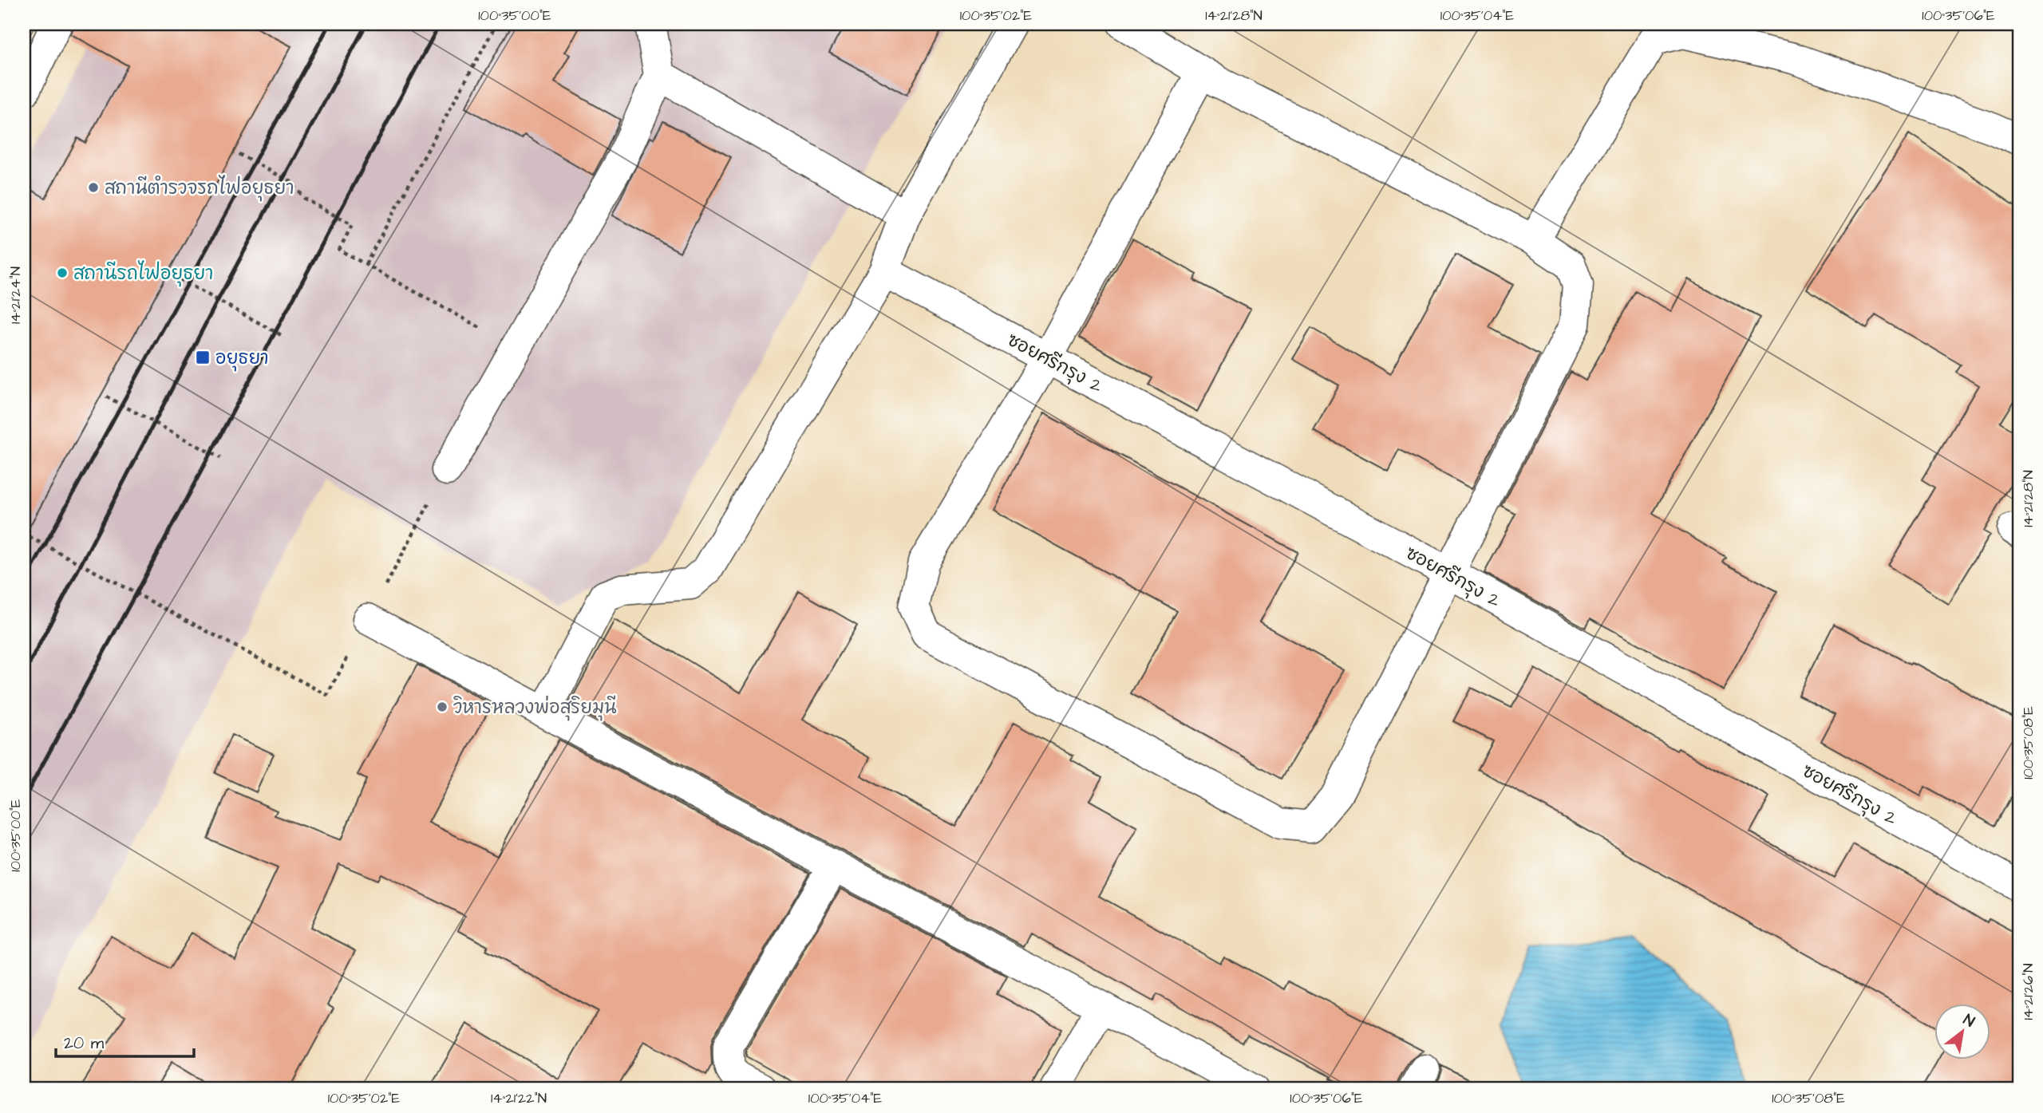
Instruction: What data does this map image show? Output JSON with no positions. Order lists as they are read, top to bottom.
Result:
{
  "streets": {
    "street": ["ซอยศรีกรุง 2"]
  },
  "places": {
    "other": ["สถานีตำรวจรถไฟอยุธยา", "สถานีรถไฟอยุธยา", "วิหารหลวงพ่อสุริยมุนี"],
    "transit": ["อยุธยา"]
  },
  "scale_bar": "20 m",
  "north": "top right",
  "coordinates": [
    "100°35'00\"E",
    "100°35'02\"E",
    "14°21'28\"N",
    "100°35'04\"E",
    "100°35'06\"E",
    "14°21'24\"N",
    "100°35'08\"E",
    "14°21'26\"N",
    "14°21'22\"N"
  ]
}
